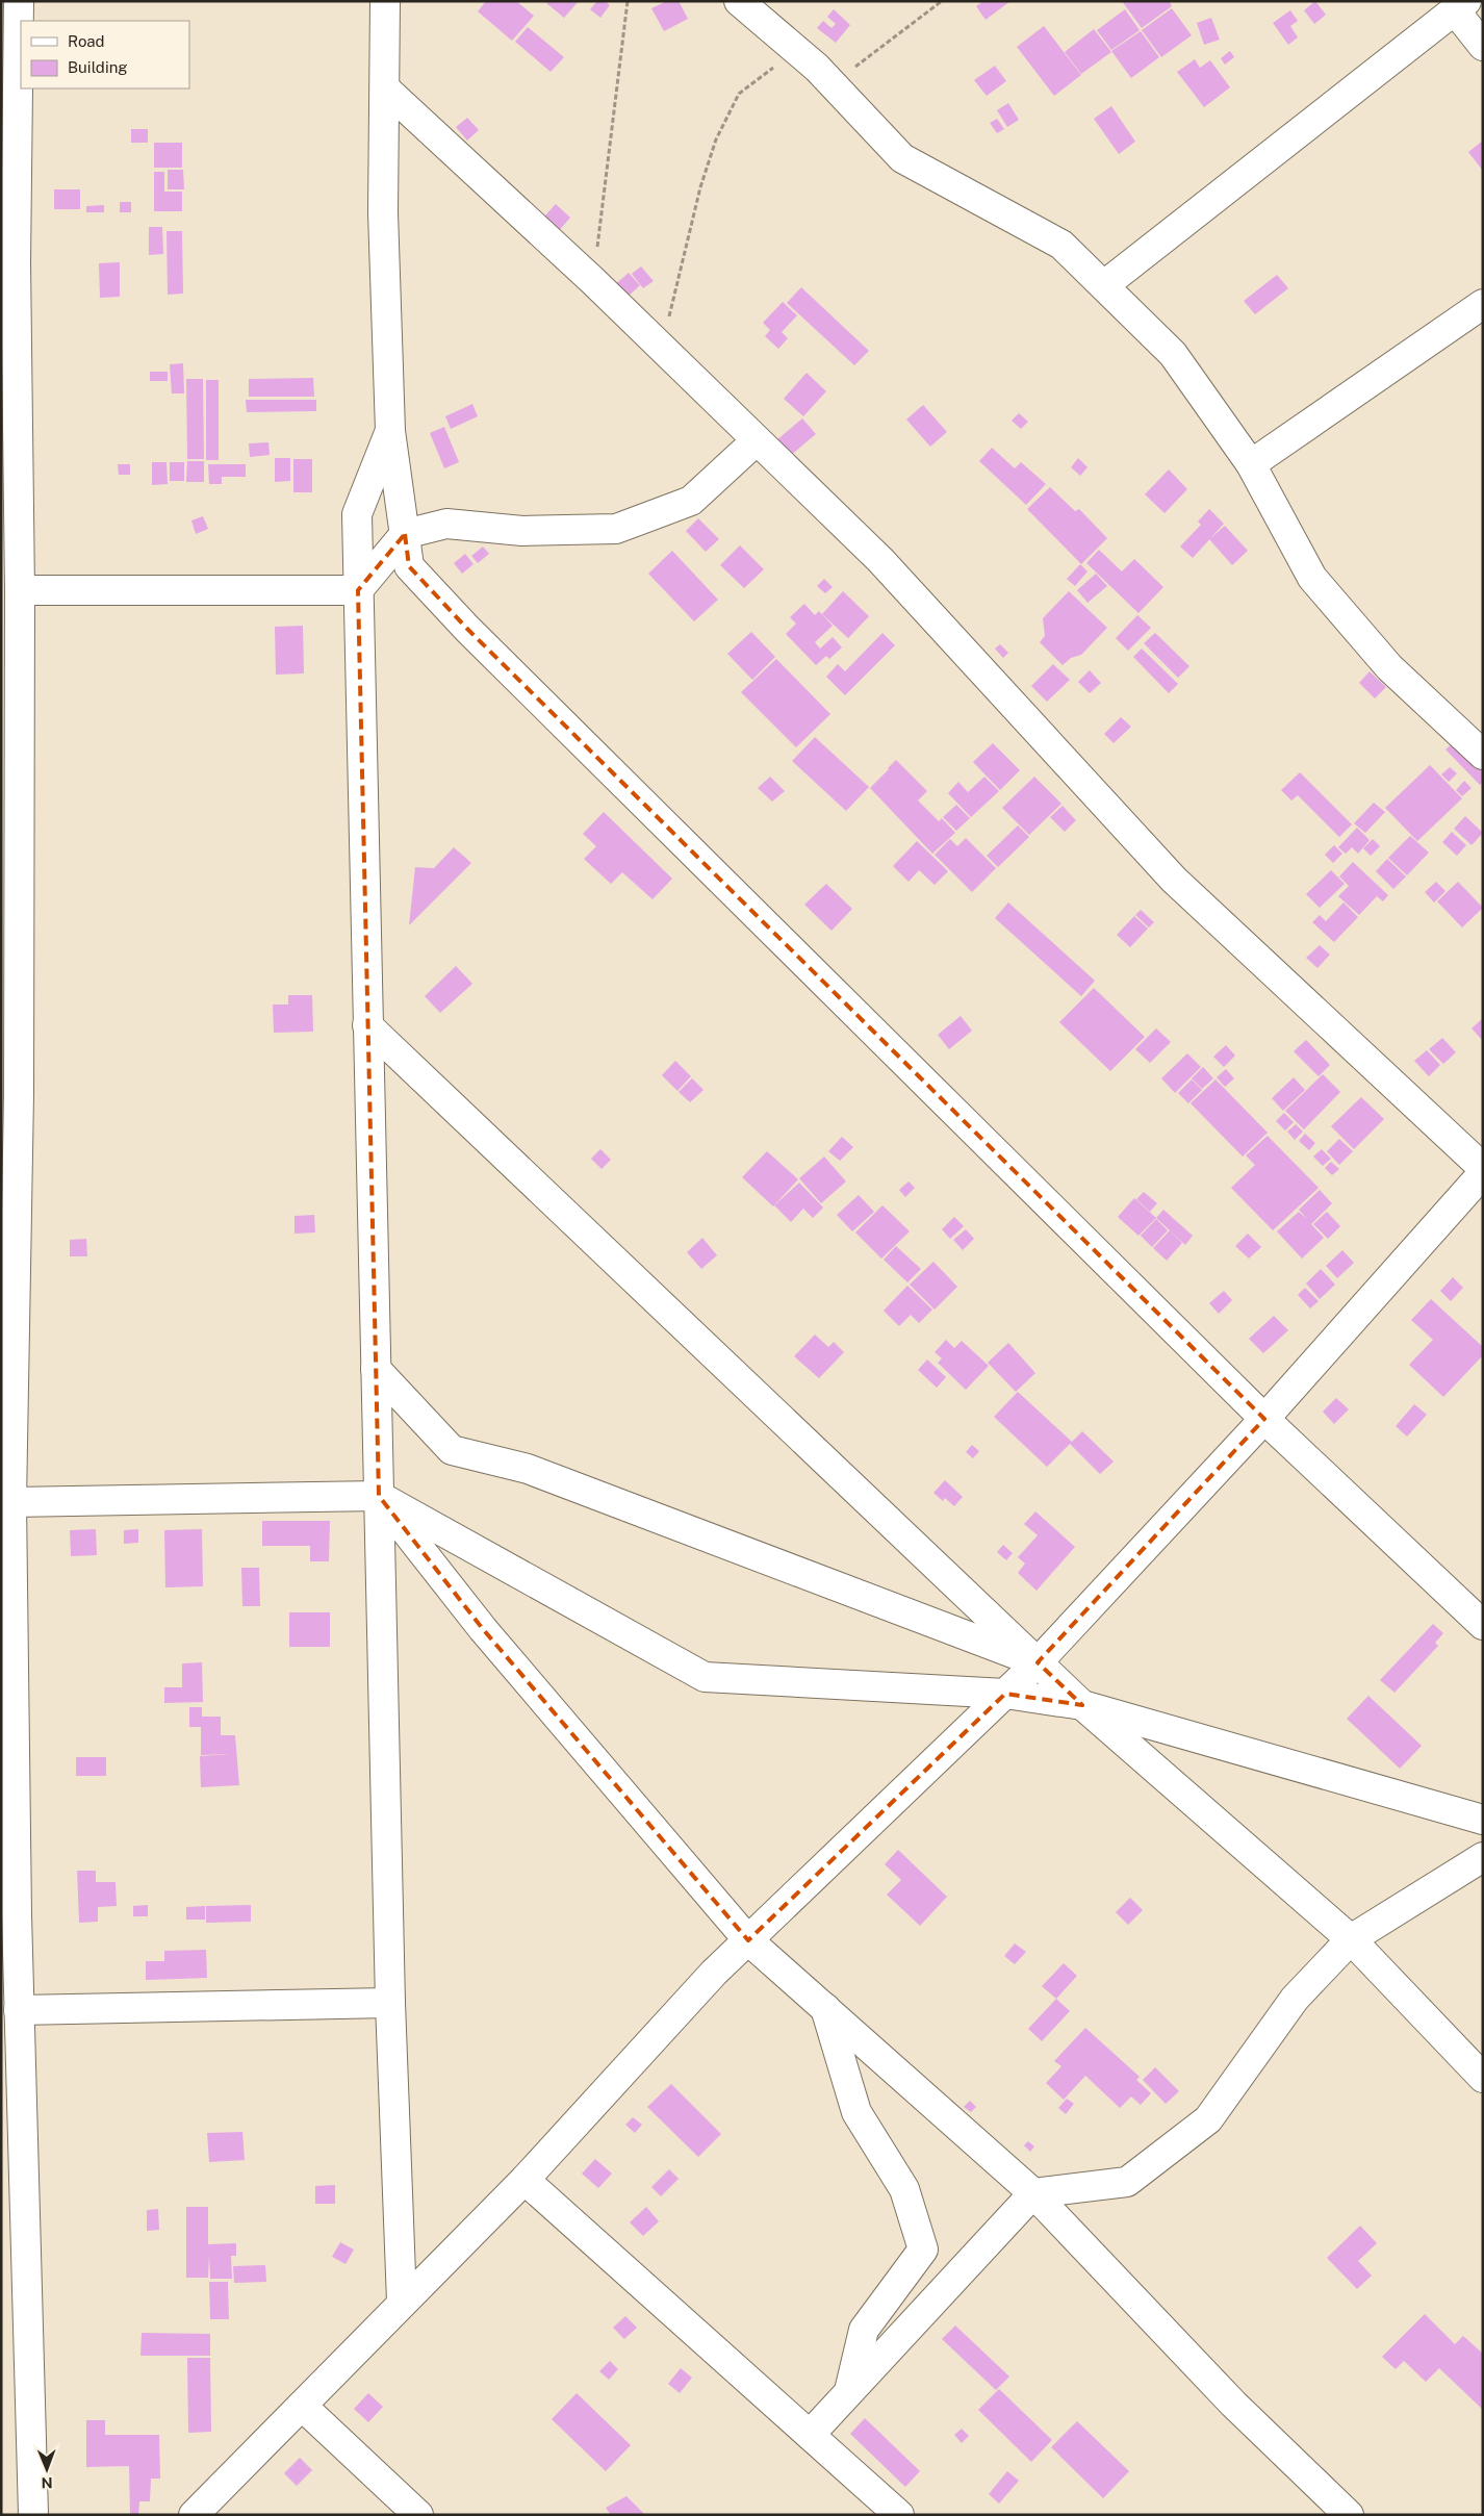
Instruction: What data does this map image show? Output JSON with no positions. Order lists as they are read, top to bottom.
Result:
{
  "legend": ["Road", "Building"],
  "north": "bottom"
}
